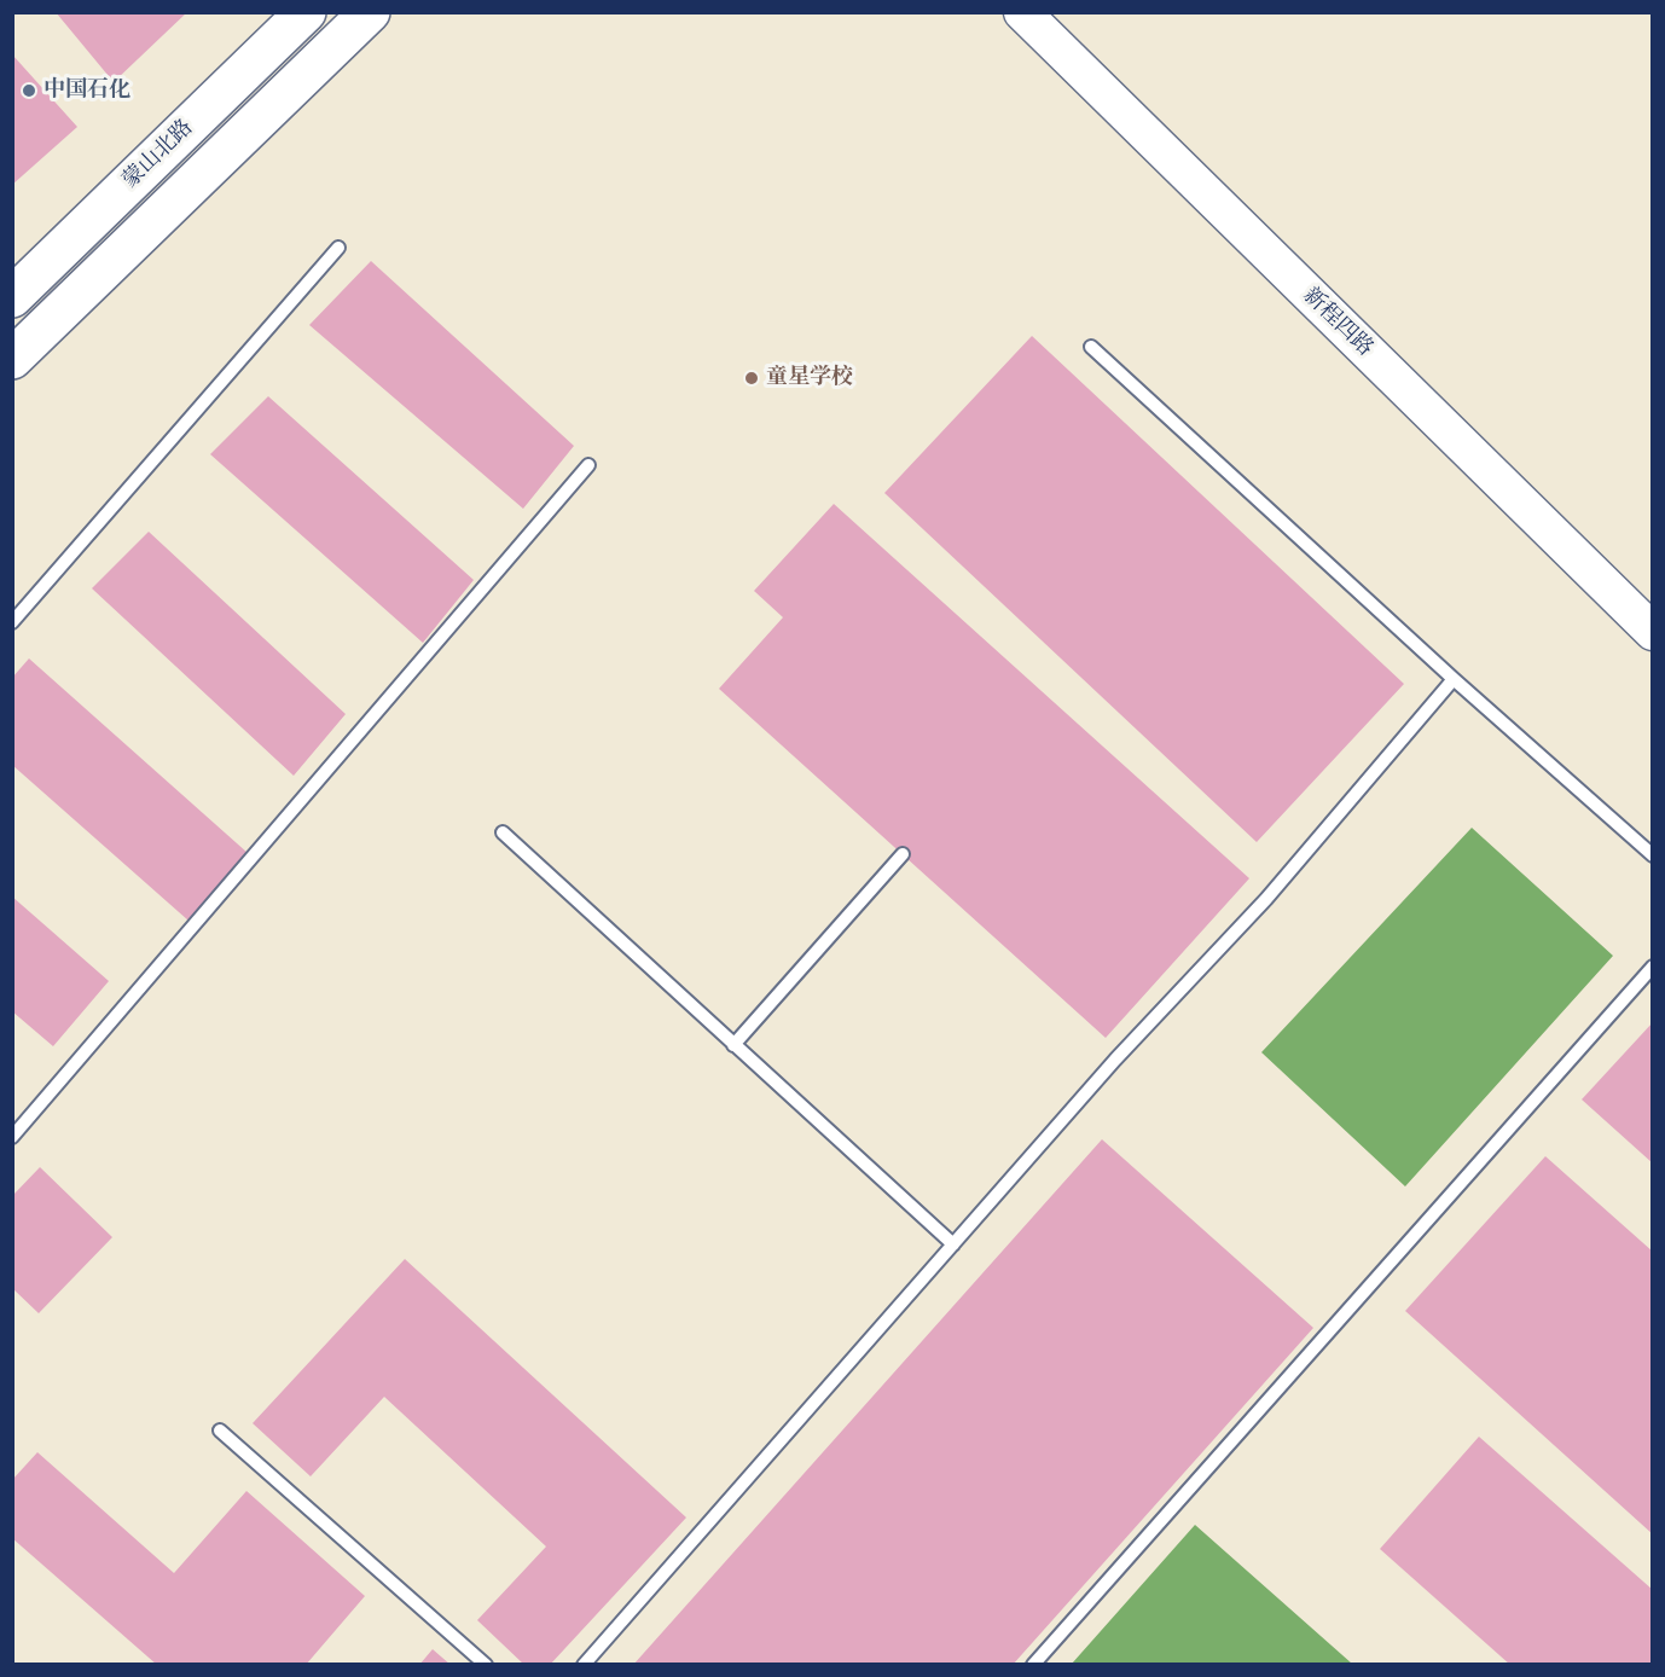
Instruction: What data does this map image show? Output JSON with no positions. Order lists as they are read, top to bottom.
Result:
{
  "streets": {
    "main road": ["蒙山北路"],
    "street": ["新程四路"]
  },
  "places": ["中国石化", "童星学校"]
}
